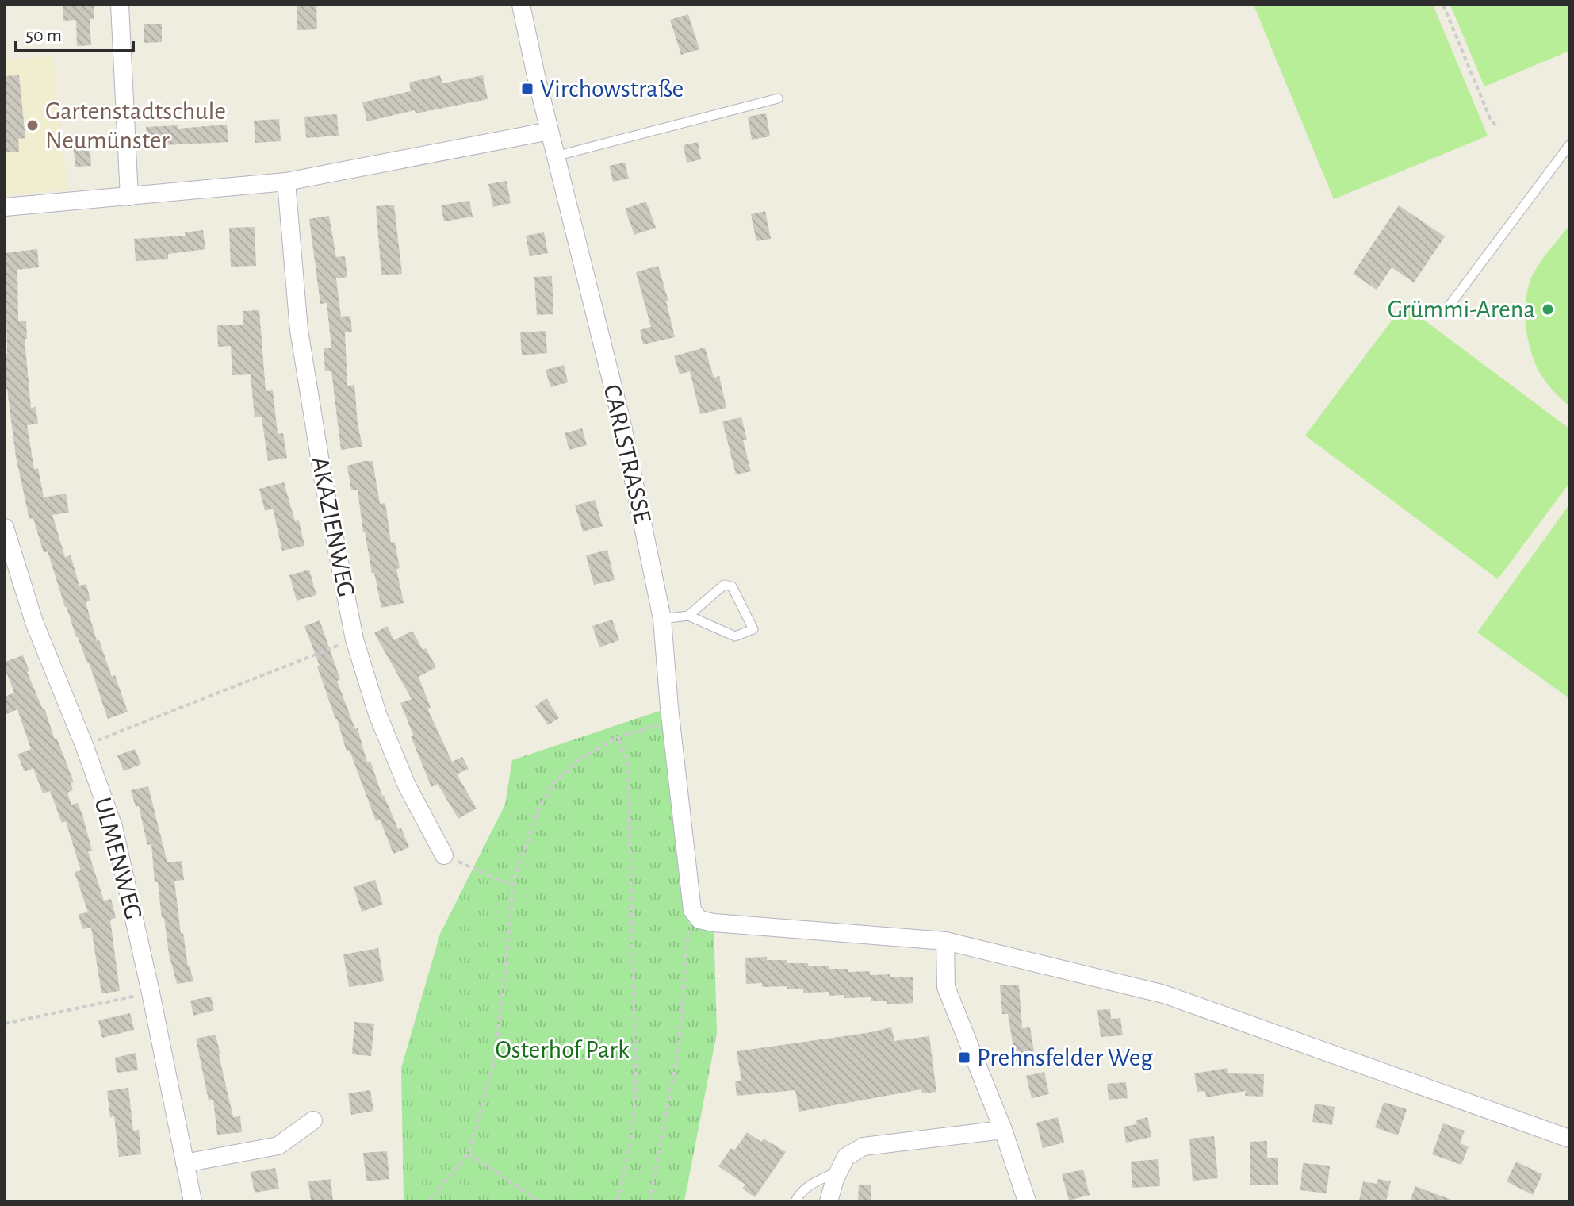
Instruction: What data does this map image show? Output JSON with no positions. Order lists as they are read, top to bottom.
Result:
{
  "streets": {
    "street": ["CARLSTRASSE", "AKAZIENWEG", "ULMENWEG"]
  },
  "parks": ["Osterhof Park"],
  "places": {
    "transit": ["Virchowstraße", "Prehnsfelder Weg"],
    "other": ["Gartenstadtschule Neumünster", "Grümmi-Arena"]
  },
  "scale_bar": "50 m"
}
